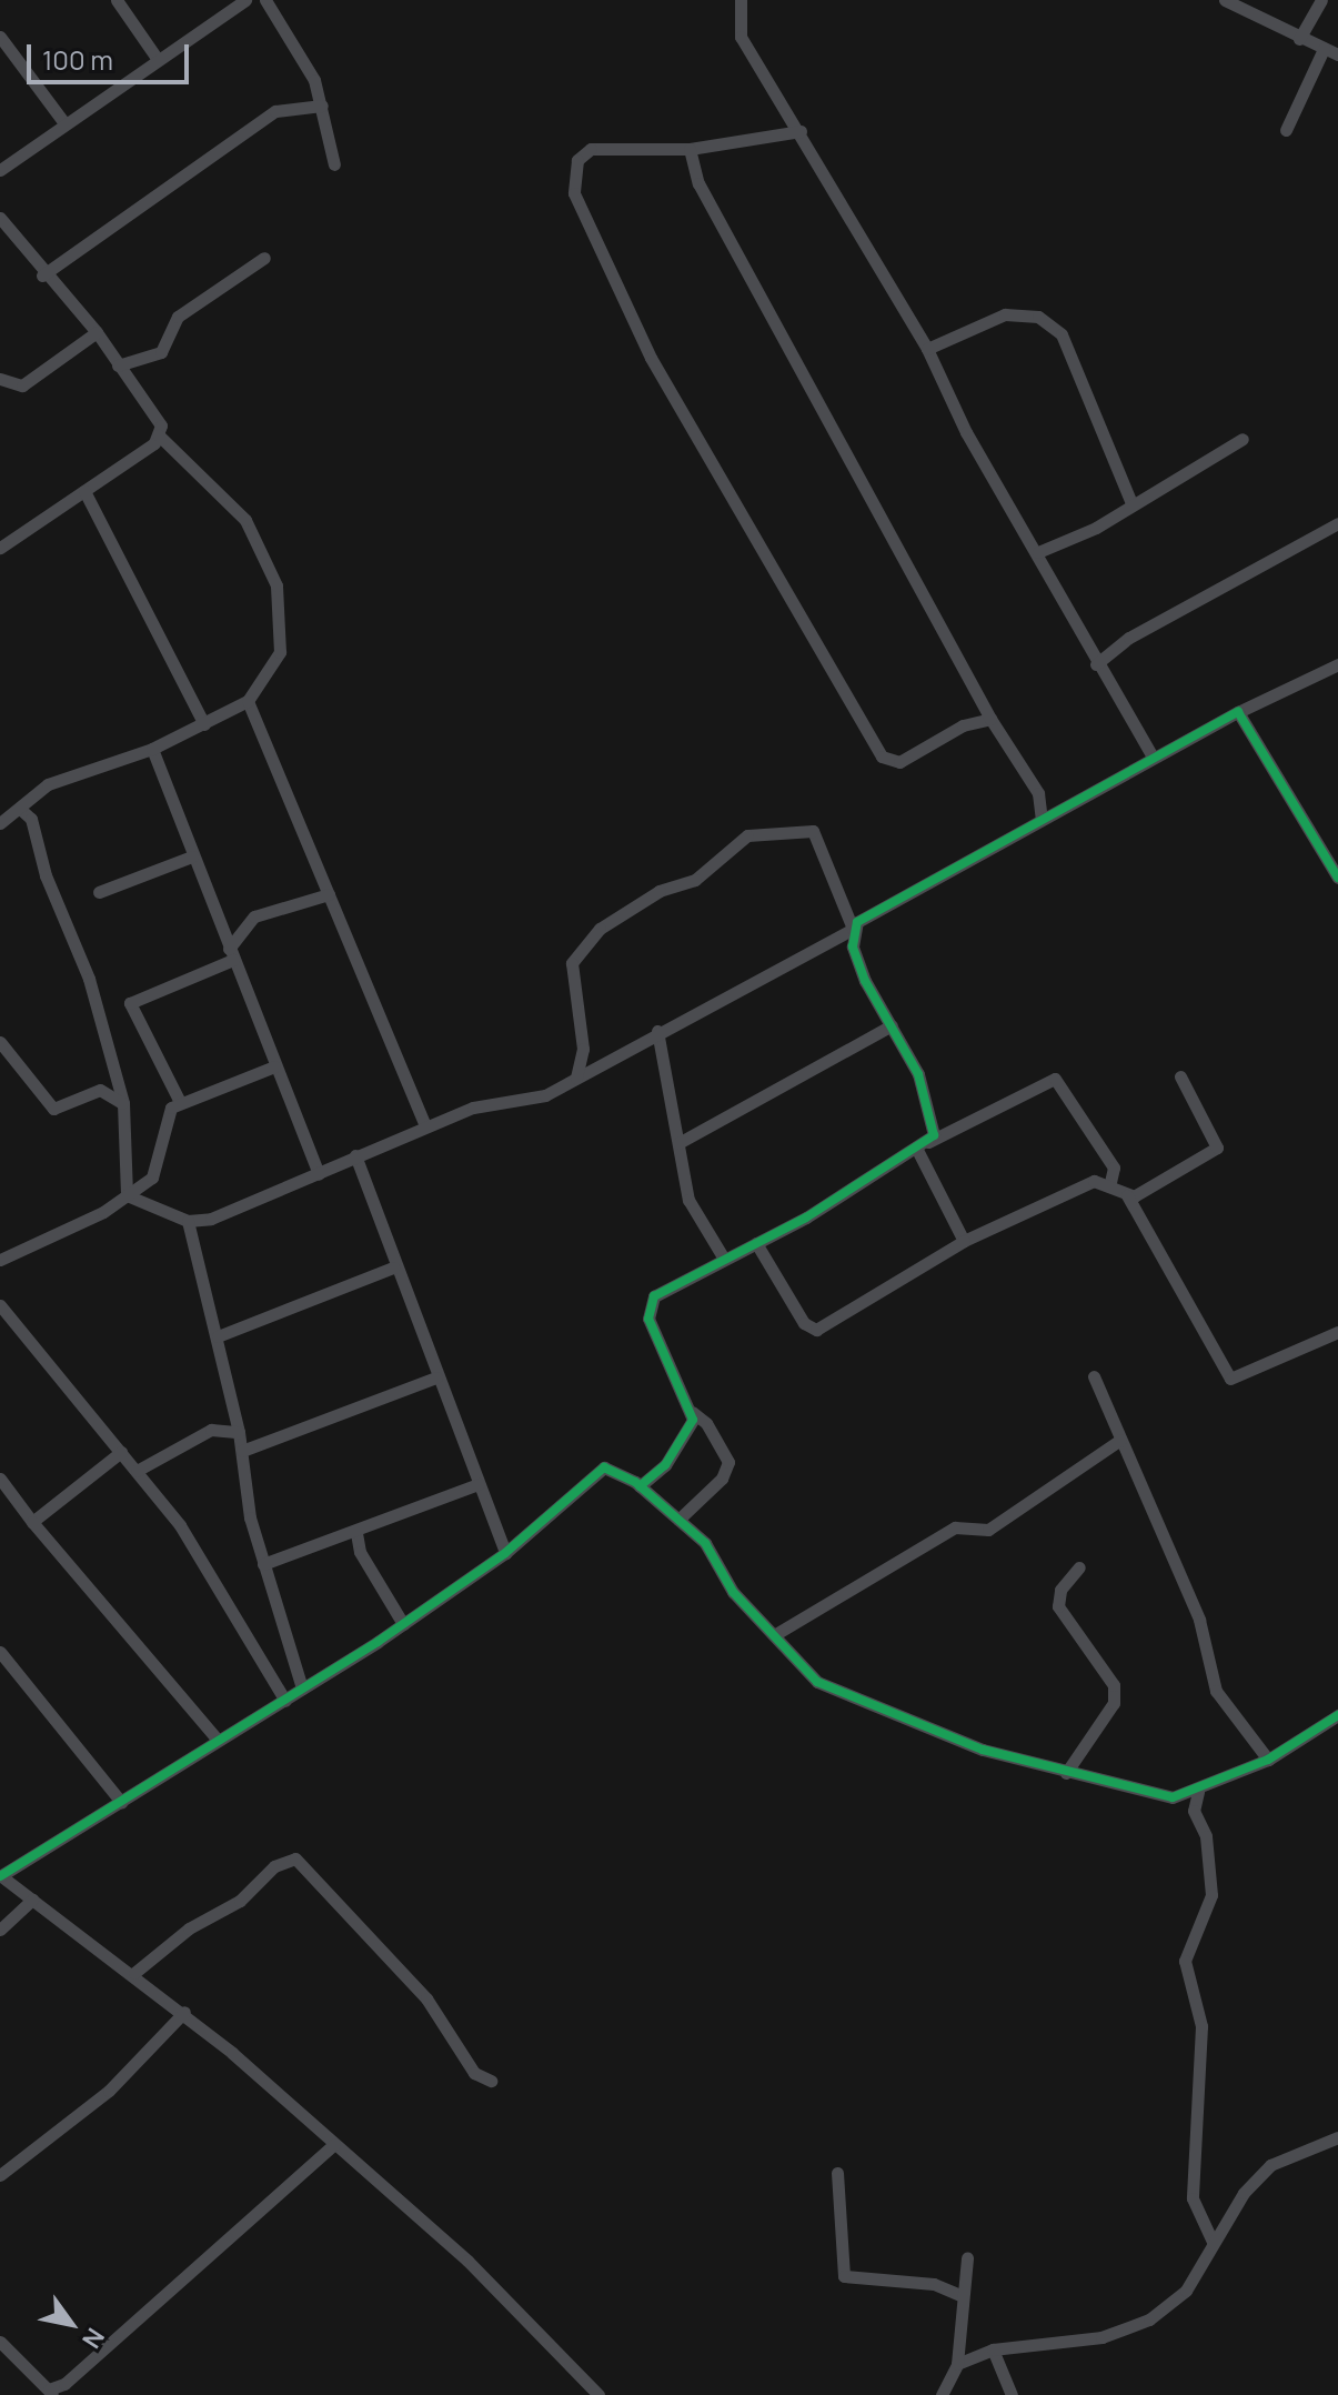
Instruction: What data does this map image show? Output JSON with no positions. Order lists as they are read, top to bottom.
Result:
{
  "scale_bar": "100 m",
  "north": "bottom right"
}
